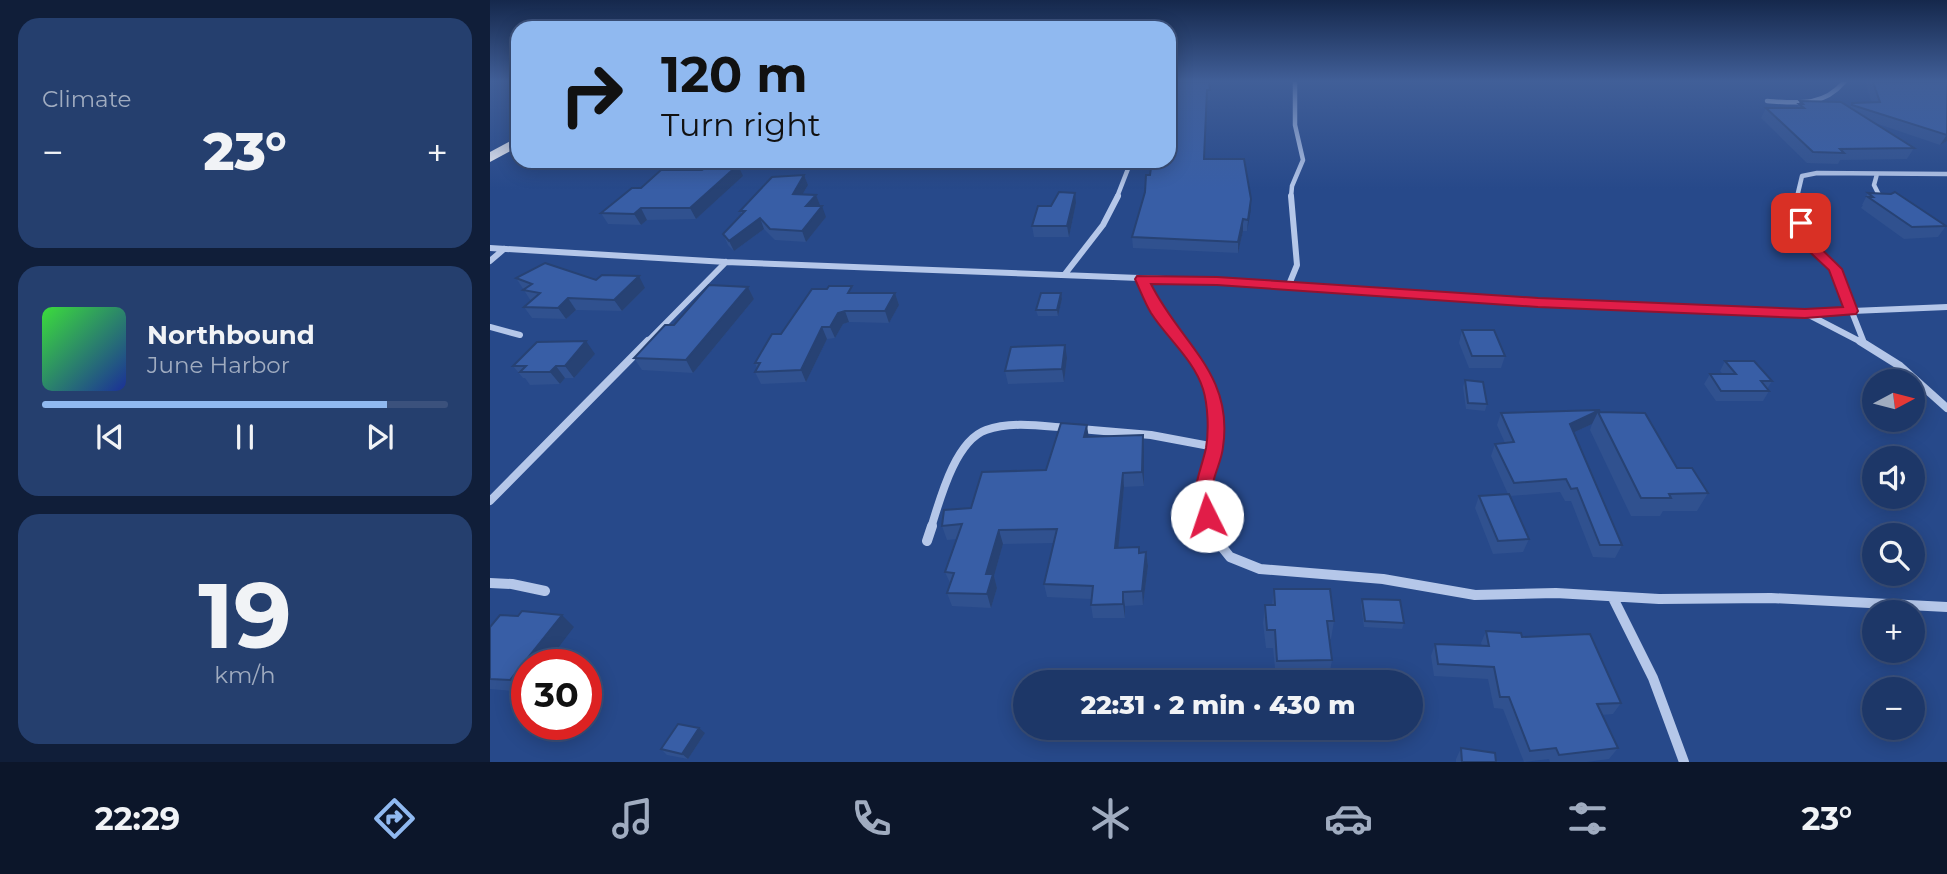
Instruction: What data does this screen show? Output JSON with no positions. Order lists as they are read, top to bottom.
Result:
{
  "north": "right",
  "page": {
    "tile": [
      "Climate",
      ["19", "km/h"]
    ],
    "turn": ["120 m", "Turn right"],
    "heat": ["−", "23°", "+"],
    "song": ["Northbound", "June Harbor"],
    "map_buttons": ["+", "−"],
    "limit": "30",
    "trip": "22:31 · 2 min · 430 m",
    "tabs": ["22:29", "23°"]
  }
}
